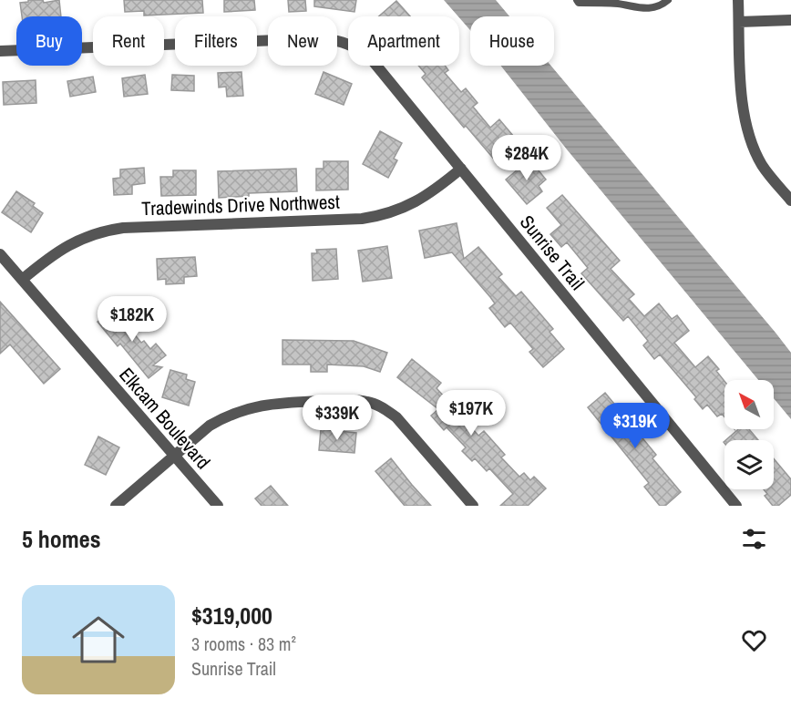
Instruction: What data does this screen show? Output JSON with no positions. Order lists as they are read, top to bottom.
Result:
{
  "streets": {
    "street": ["Tradewinds Drive Northwest", "Sunrise Trail", "Elkcam Boulevard"]
  },
  "crossings": [
    ["Tradewinds Drive Northwest", "Sunrise Trail"],
    ["Tradewinds Drive Northwest", "Elkcam Boulevard"]
  ],
  "north": "top left",
  "page": {
    "chip": [
      "Buy",
      "Rent",
      "Filters",
      "New",
      "Apartment",
      "House"
    ],
    "price": [
      "$284K",
      "$182K",
      "$197K",
      "$339K",
      "$319K"
    ],
    "heading": "5 homes",
    "list": [
      {
        "name": "$319,000",
        "note": "3 rooms · 83 m² · Sunrise Trail"
      }
    ]
  }
}
